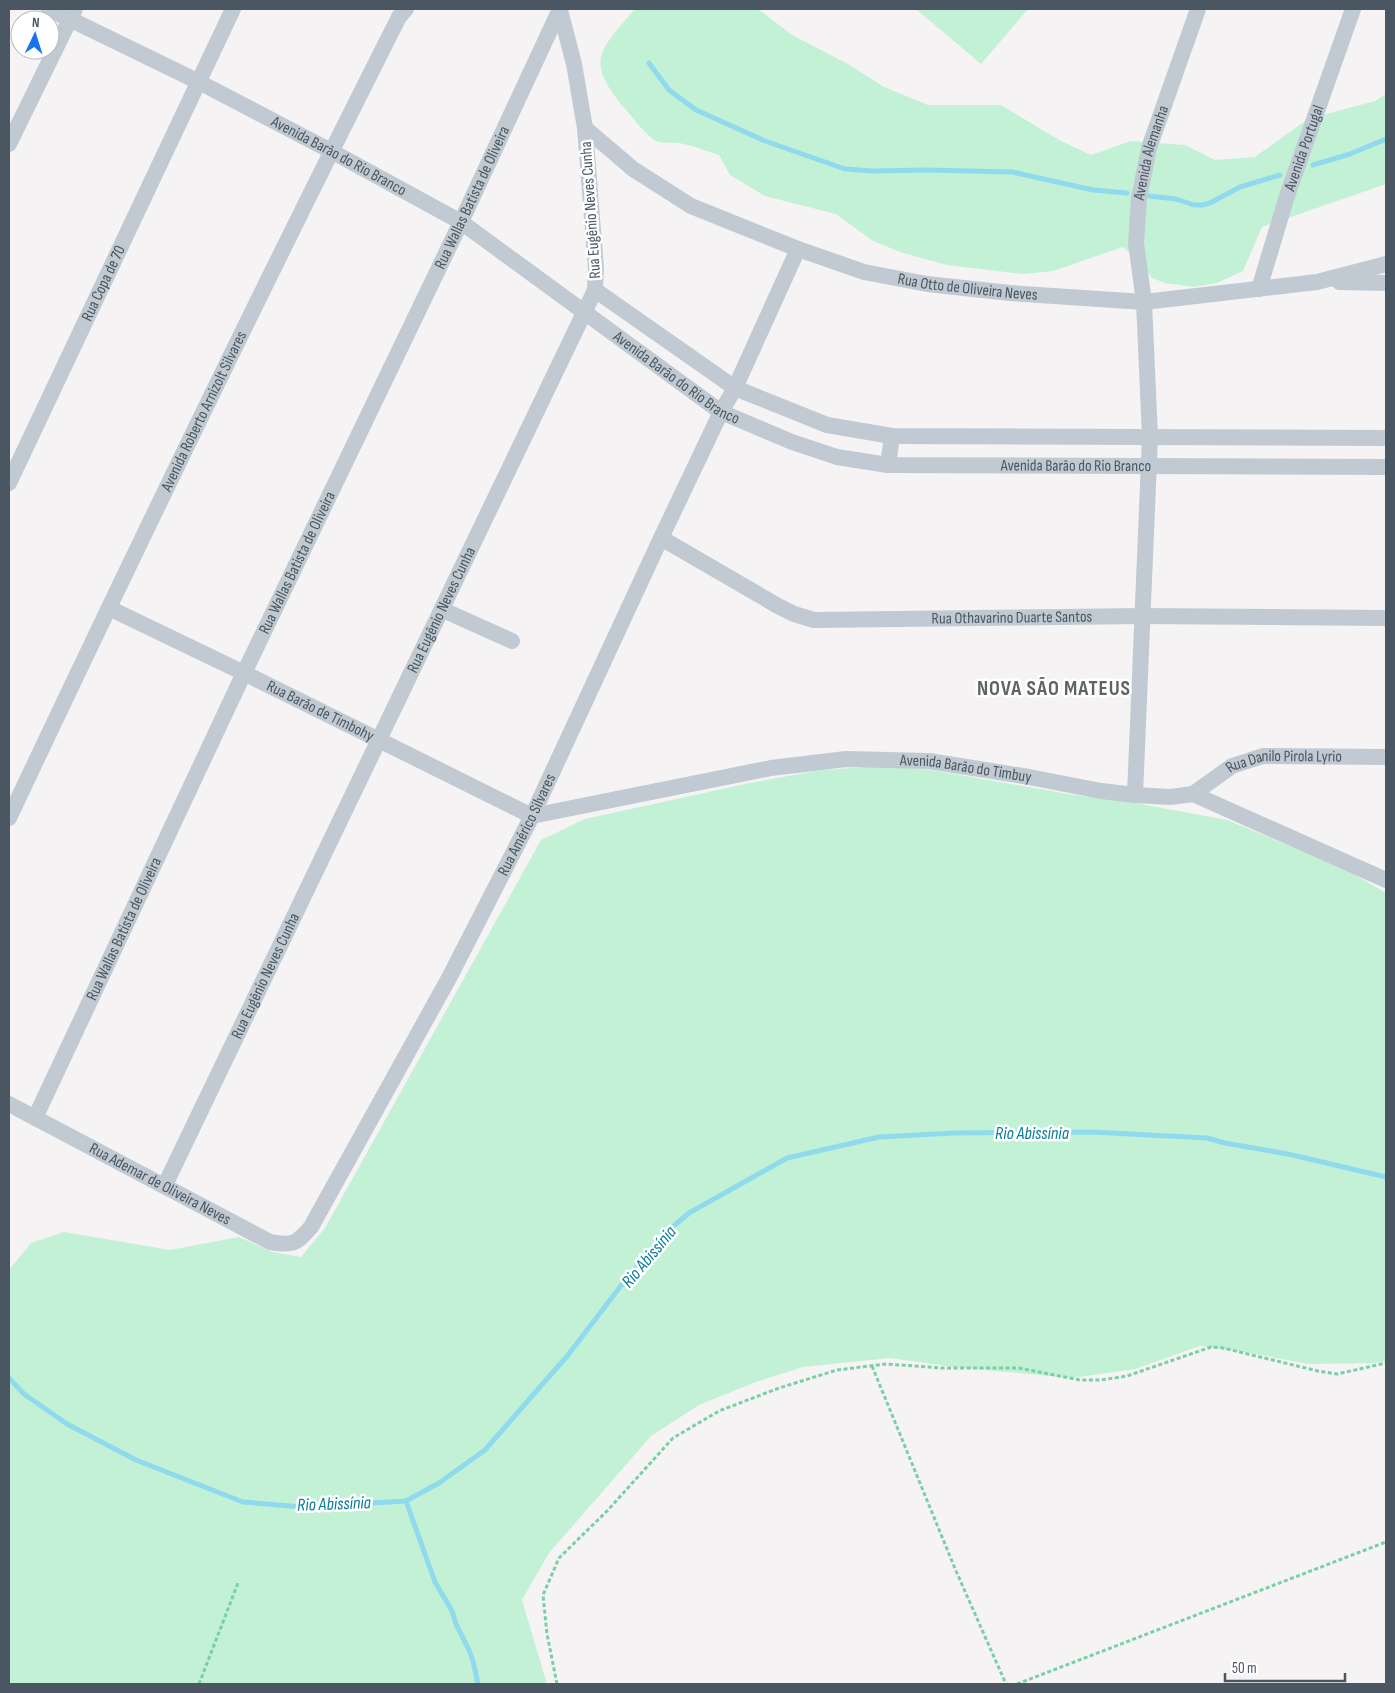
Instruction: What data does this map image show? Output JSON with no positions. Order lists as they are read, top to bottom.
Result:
{
  "streets": {
    "street": [
      "Avenida Portugal",
      "Avenida Alemanha",
      "Avenida Barão do Rio Branco",
      "Rua Wallas Batista de Oliveira",
      "Rua Eugênio Neves Cunha",
      "Rua Copa de 70",
      "Rua Otto de Oliveira Neves",
      "Avenida Roberto Arnizolt Silvares",
      "Rua Othavarino Duarte Santos",
      "Rua Barão de Timbohy",
      "Rua Danilo Pirola Lyrio",
      "Avenida Barão do Timbuy",
      "Rua Américo Silvares",
      "Rua Ademar de Oliveira Neves"
    ]
  },
  "crossings": [
    ["Avenida Portugal", "Rua Otto de Oliveira Neves"],
    ["Avenida Alemanha", "Avenida Barão do Rio Branco"],
    ["Avenida Alemanha", "Rua Otto de Oliveira Neves"],
    ["Avenida Alemanha", "Rua Othavarino Duarte Santos"],
    ["Avenida Alemanha", "Avenida Barão do Timbuy"],
    ["Avenida Barão do Rio Branco", "Rua Wallas Batista de Oliveira"],
    ["Avenida Barão do Rio Branco", "Rua Eugênio Neves Cunha"],
    ["Avenida Barão do Rio Branco", "Rua Copa de 70"],
    ["Avenida Barão do Rio Branco", "Avenida Roberto Arnizolt Silvares"],
    ["Avenida Barão do Rio Branco", "Rua Américo Silvares"],
    ["Rua Wallas Batista de Oliveira", "Rua Eugênio Neves Cunha"],
    ["Rua Wallas Batista de Oliveira", "Rua Barão de Timbohy"],
    ["Rua Wallas Batista de Oliveira", "Rua Ademar de Oliveira Neves"],
    ["Rua Eugênio Neves Cunha", "Rua Otto de Oliveira Neves"],
    ["Rua Eugênio Neves Cunha", "Rua Barão de Timbohy"],
    ["Rua Eugênio Neves Cunha", "Rua Ademar de Oliveira Neves"],
    ["Rua Otto de Oliveira Neves", "Rua Américo Silvares"],
    ["Avenida Roberto Arnizolt Silvares", "Rua Barão de Timbohy"],
    ["Rua Othavarino Duarte Santos", "Rua Américo Silvares"],
    ["Rua Barão de Timbohy", "Avenida Barão do Timbuy"],
    ["Rua Barão de Timbohy", "Rua Américo Silvares"],
    ["Rua Danilo Pirola Lyrio", "Avenida Barão do Timbuy"],
    ["Avenida Barão do Timbuy", "Rua Américo Silvares"],
    ["Rua Américo Silvares", "Rua Ademar de Oliveira Neves"]
  ],
  "districts": ["NOVA SÃO MATEUS"],
  "water": ["Rio Abissínia"],
  "scale_bar": "50 m",
  "north": "top"
}
